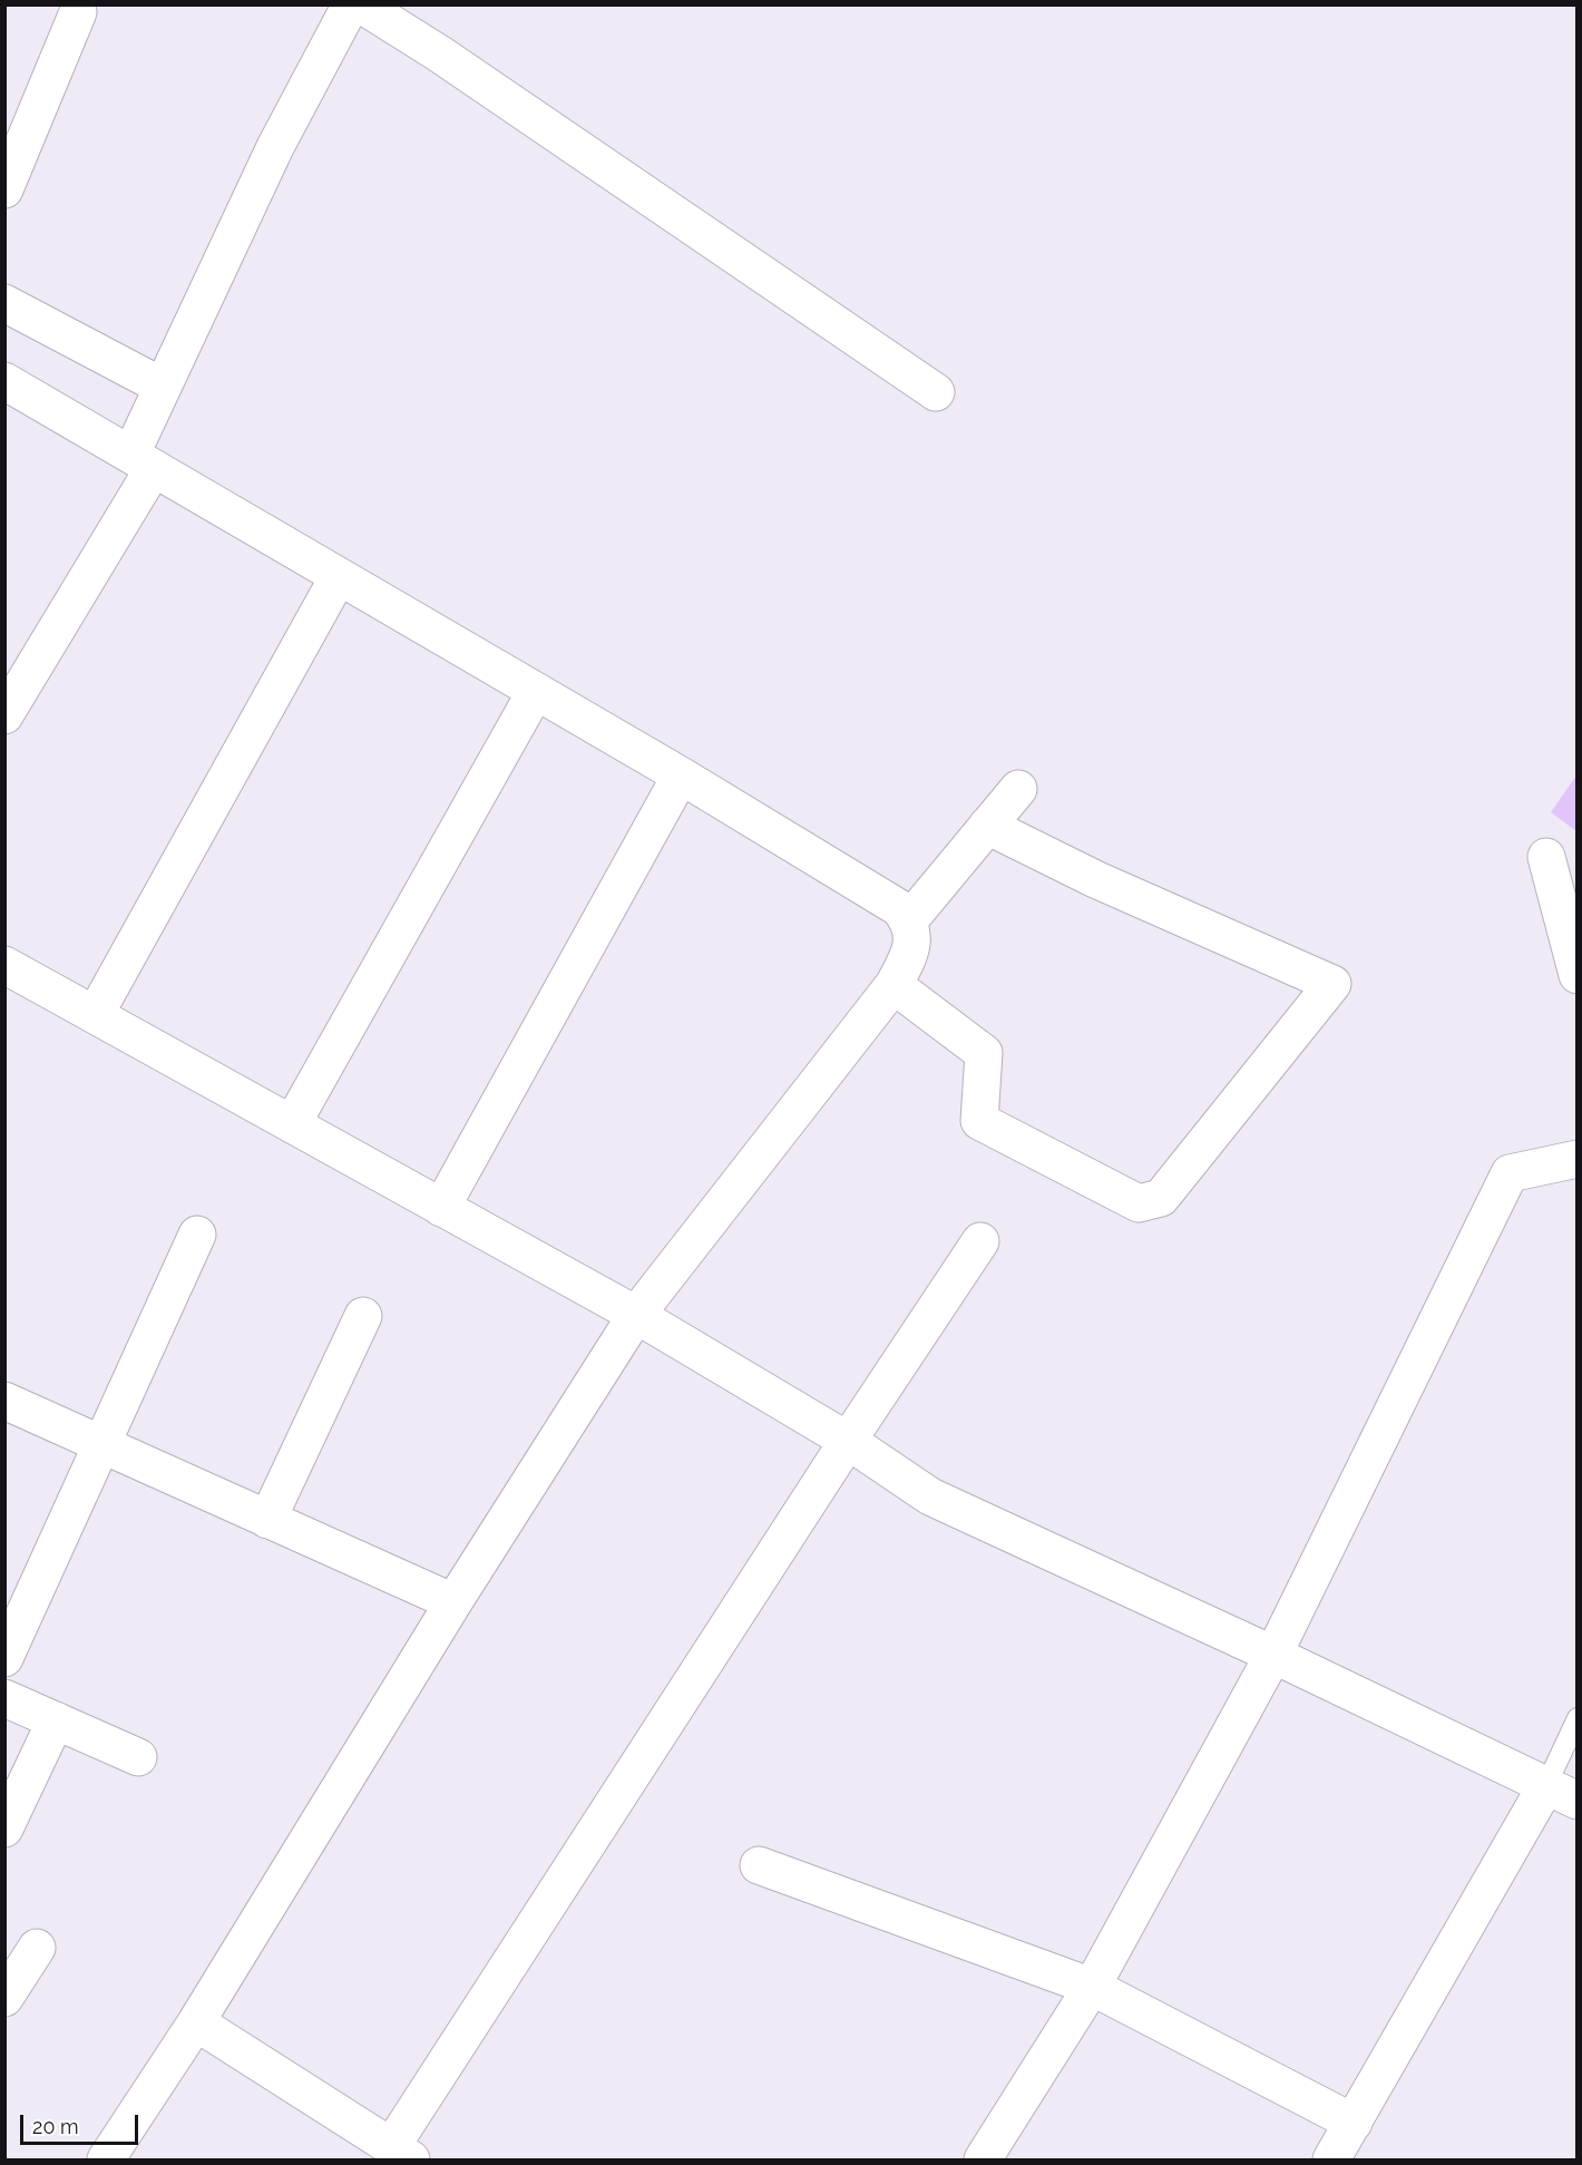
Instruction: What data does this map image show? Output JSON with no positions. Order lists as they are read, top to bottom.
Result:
{
  "scale_bar": "20 m"
}
